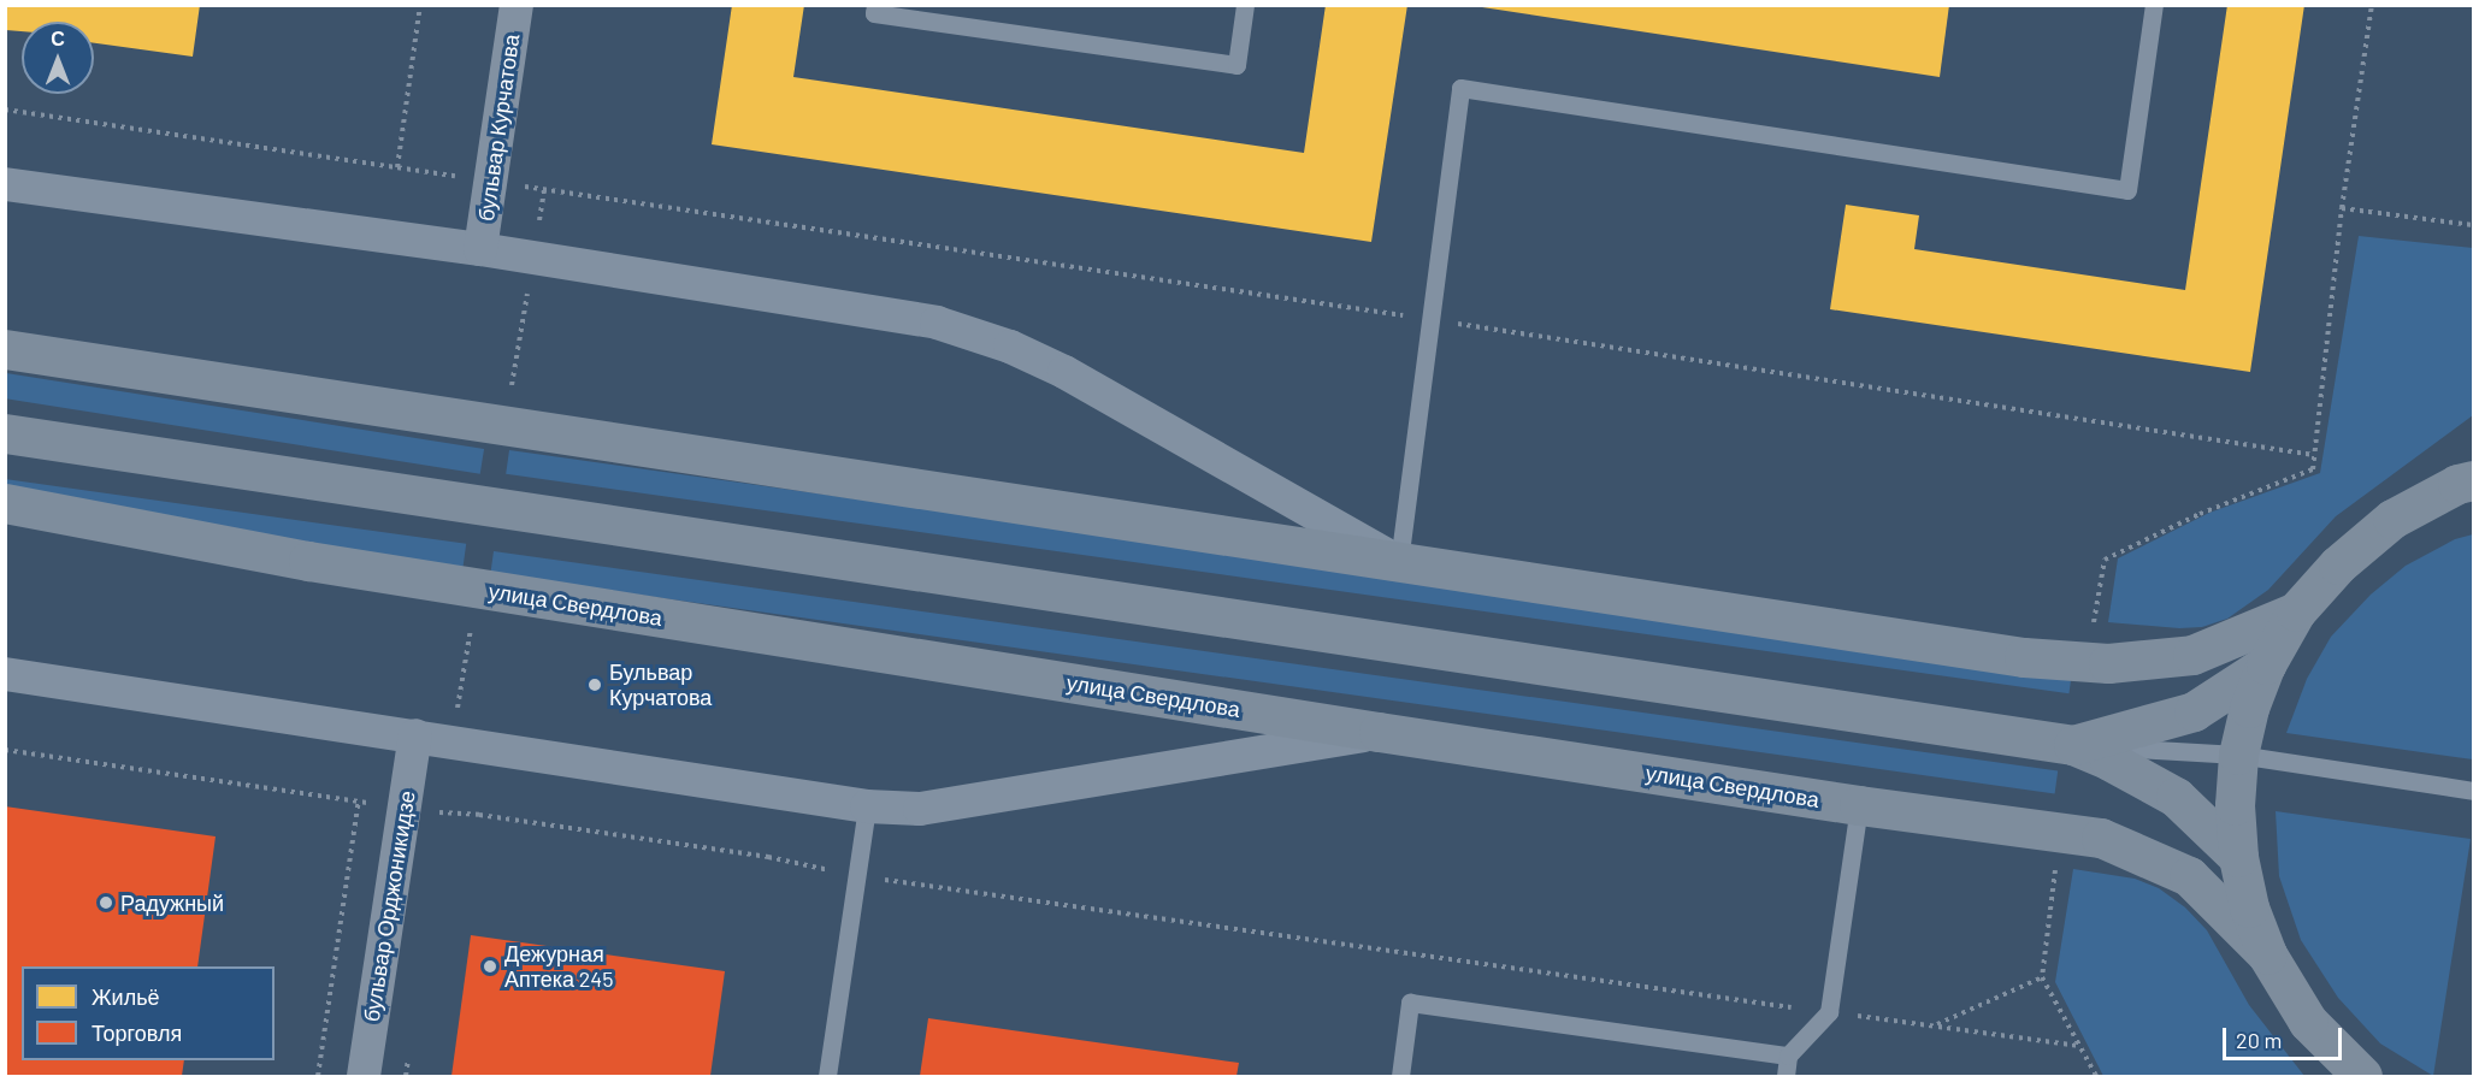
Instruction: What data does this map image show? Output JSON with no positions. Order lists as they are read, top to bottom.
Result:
{
  "streets": {
    "main road": ["улица Свердлова"],
    "street": ["бульвар Курчатова", "бульвар Орджоникидзе"]
  },
  "places": ["Бульвар Курчатова", "Радужный", "Дежурная Аптека 245"],
  "legend": ["Жильё", "Торговля"],
  "scale_bar": "20 m",
  "north": "top"
}
